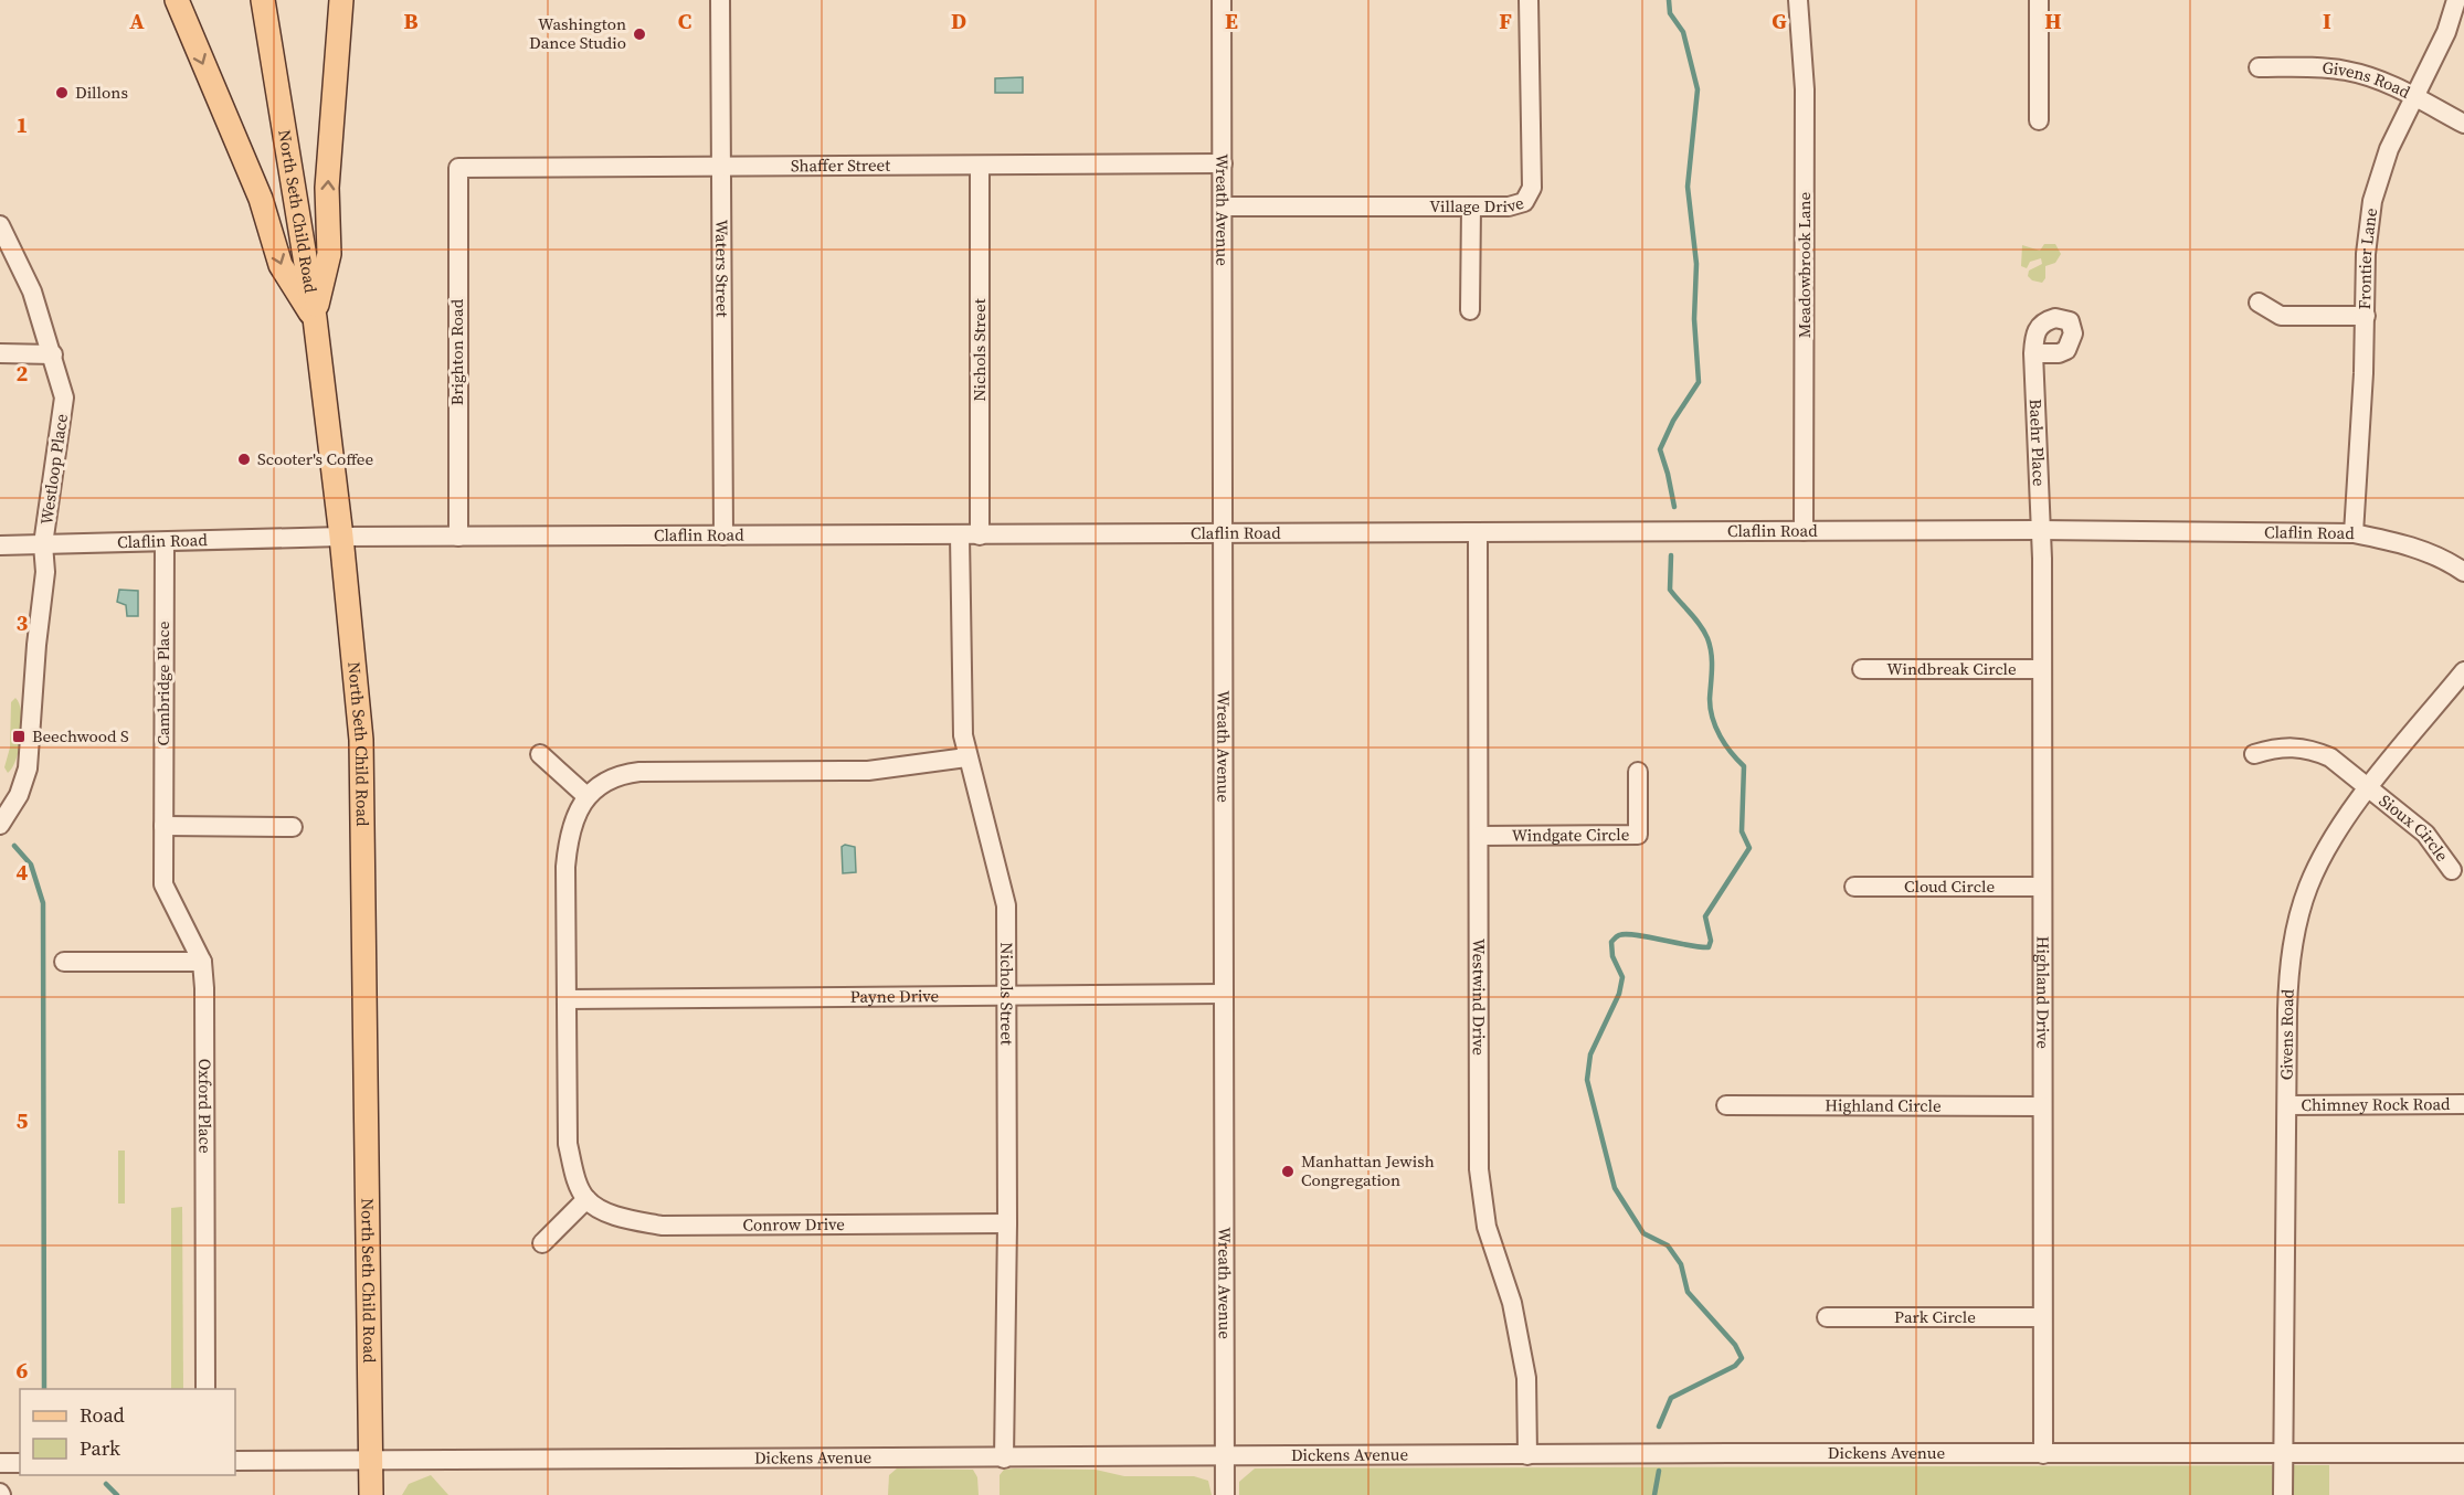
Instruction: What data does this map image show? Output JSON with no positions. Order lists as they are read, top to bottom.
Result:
{
  "streets": {
    "main road": ["North Seth Child Road"],
    "street": [
      "Givens Road",
      "Shaffer Street",
      "Village Drive",
      "Wreath Avenue",
      "Frontier Lane",
      "Meadowbrook Lane",
      "Waters Street",
      "Nichols Street",
      "Brighton Road",
      "Baehr Place",
      "Westloop Place",
      "Claflin Road",
      "Windbreak Circle",
      "Cambridge Place",
      "Sioux Circle",
      "Windgate Circle",
      "Cloud Circle",
      "Highland Drive",
      "Payne Drive",
      "Westwind Drive",
      "Chimney Rock Road",
      "Oxford Place",
      "Highland Circle",
      "Conrow Drive",
      "Park Circle",
      "Dickens Avenue"
    ]
  },
  "crossings": [
    ["Givens Road", "Frontier Lane"],
    ["Givens Road", "Sioux Circle"],
    ["Givens Road", "Chimney Rock Road"],
    ["Givens Road", "Dickens Avenue"],
    ["Shaffer Street", "Wreath Avenue"],
    ["Shaffer Street", "Waters Street"],
    ["Shaffer Street", "Nichols Street"],
    ["Shaffer Street", "Brighton Road"],
    ["Village Drive", "Wreath Avenue"],
    ["North Seth Child Road", "Claflin Road"],
    ["North Seth Child Road", "Dickens Avenue"],
    ["Wreath Avenue", "Claflin Road"],
    ["Wreath Avenue", "Payne Drive"],
    ["Wreath Avenue", "Dickens Avenue"],
    ["Frontier Lane", "Claflin Road"],
    ["Meadowbrook Lane", "Claflin Road"],
    ["Waters Street", "Claflin Road"],
    ["Nichols Street", "Claflin Road"],
    ["Nichols Street", "Payne Drive"],
    ["Nichols Street", "Conrow Drive"],
    ["Nichols Street", "Dickens Avenue"],
    ["Brighton Road", "Claflin Road"],
    ["Baehr Place", "Claflin Road"],
    ["Baehr Place", "Highland Drive"],
    ["Westloop Place", "Claflin Road"],
    ["Claflin Road", "Cambridge Place"],
    ["Claflin Road", "Highland Drive"],
    ["Claflin Road", "Westwind Drive"],
    ["Windbreak Circle", "Highland Drive"],
    ["Cambridge Place", "Oxford Place"],
    ["Windgate Circle", "Westwind Drive"],
    ["Cloud Circle", "Highland Drive"],
    ["Highland Drive", "Highland Circle"],
    ["Highland Drive", "Park Circle"],
    ["Highland Drive", "Dickens Avenue"],
    ["Westwind Drive", "Dickens Avenue"]
  ],
  "places": {
    "other": [
      "Washington Dance Studio",
      "Dillons",
      "Scooter's Coffee",
      "Manhattan Jewish Congregation"
    ],
    "transit": ["Beechwood S"]
  },
  "legend": ["Road", "Park"],
  "grid": {
    "columns": [
      "A",
      "B",
      "C",
      "D",
      "E",
      "F",
      "G",
      "H",
      "I"
    ],
    "rows": [
      "1",
      "2",
      "3",
      "4",
      "5",
      "6"
    ]
  }
}
